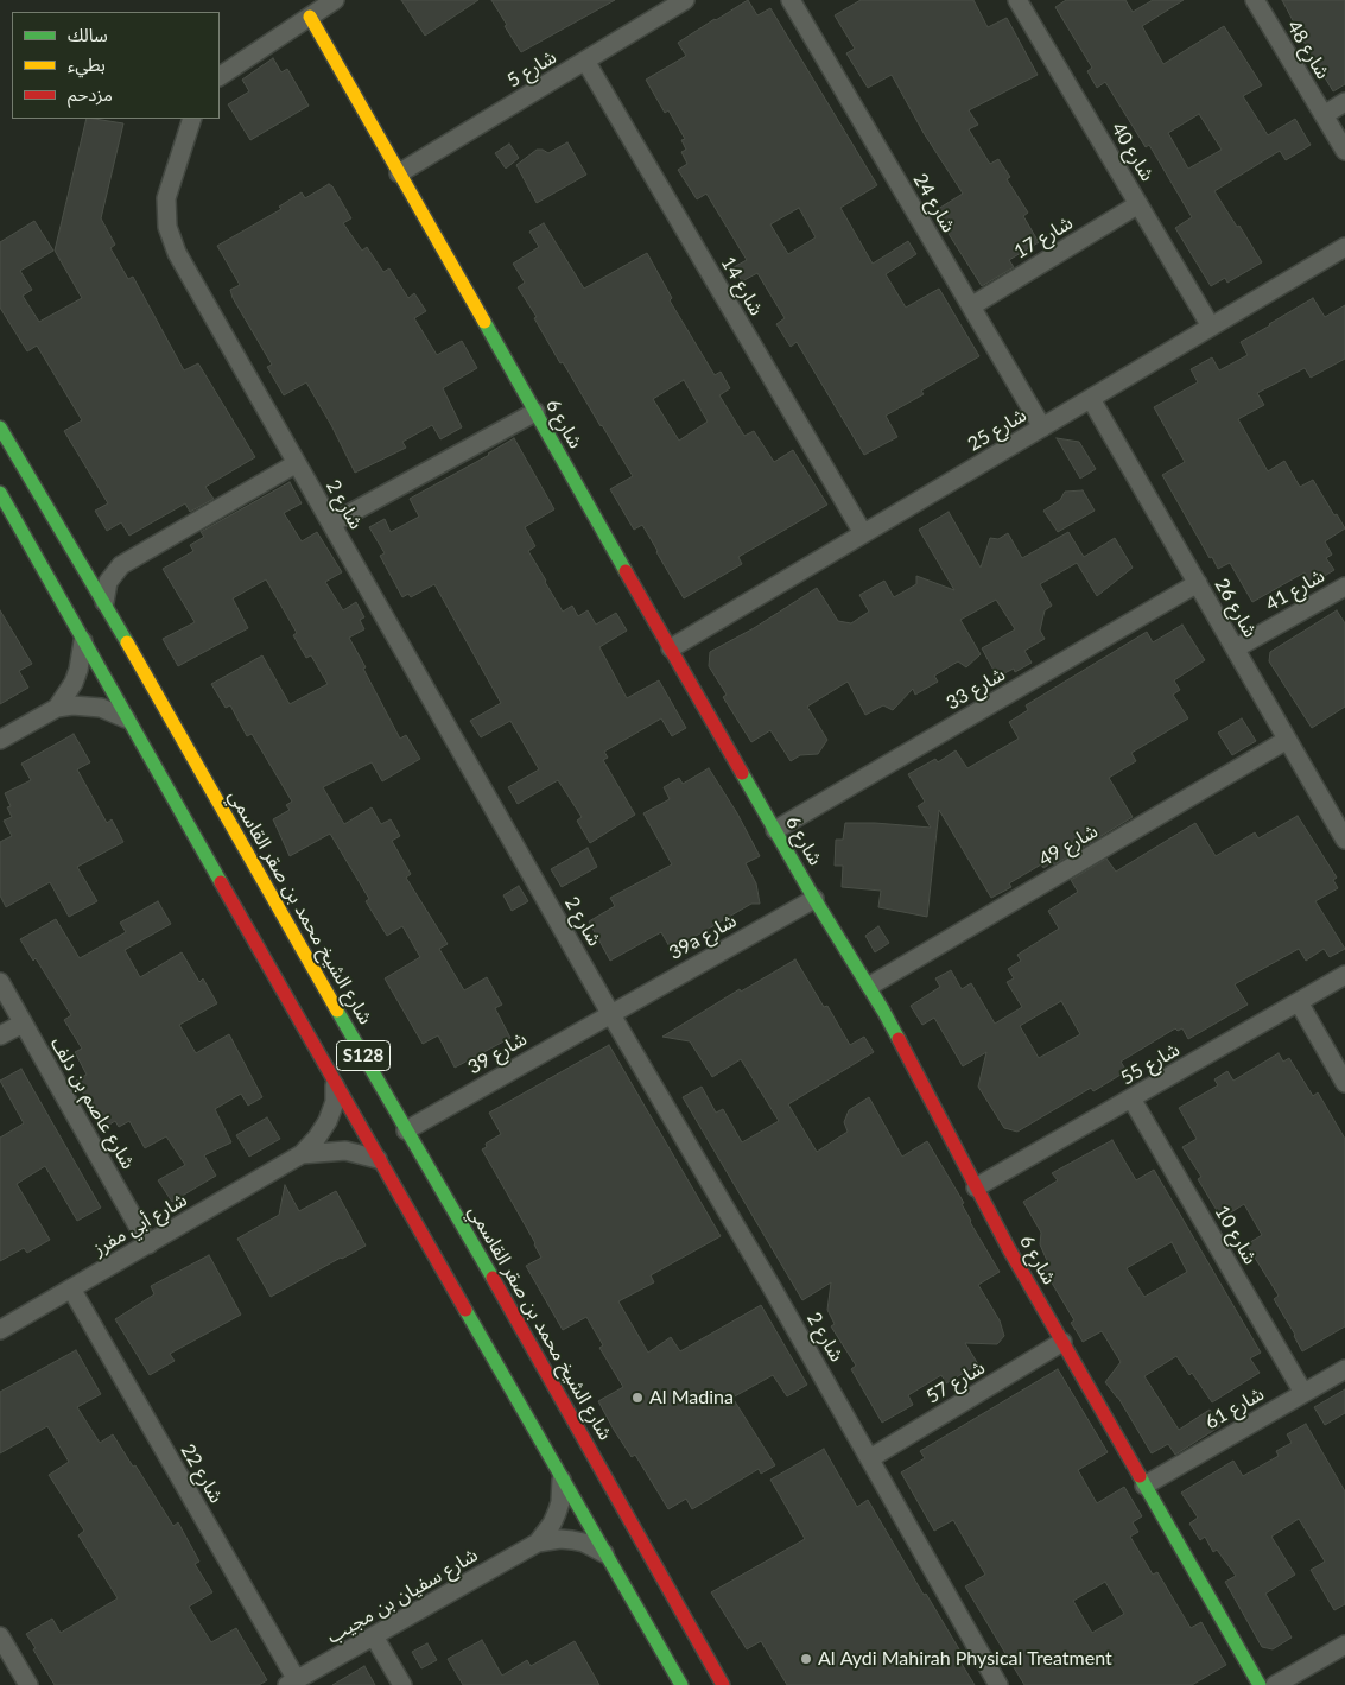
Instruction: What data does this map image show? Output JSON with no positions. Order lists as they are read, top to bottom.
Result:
{
  "streets": {
    "main road": ["شارع 6", "شارع الشيخ محمد بن صقر القاسمي", "S128"],
    "street": [
      "شارع 48",
      "شارع 5",
      "شارع 40",
      "شارع 24",
      "شارع 17",
      "شارع 14",
      "شارع 25",
      "شارع 2",
      "شارع 41",
      "شارع 26",
      "شارع 33",
      "شارع 49",
      "39a شارع",
      "شارع 39",
      "شارع 55",
      "شارع عاصم بن دلف",
      "شارع أبي مفرز",
      "شارع 10",
      "شارع 57",
      "شارع 61",
      "شارع 22",
      "شارع سفيان بن مجيب"
    ]
  },
  "crossings": [
    ["شارع 5", "شارع 14"],
    ["شارع 5", "شارع 6"],
    ["شارع 40", "شارع 17"],
    ["شارع 40", "شارع 25"],
    ["شارع 24", "شارع 17"],
    ["شارع 24", "شارع 25"],
    ["شارع 14", "شارع 25"],
    ["شارع 6", "شارع 25"],
    ["شارع 6", "شارع 33"],
    ["شارع 6", "شارع 49"],
    ["شارع 6", "39a شارع"],
    ["شارع 6", "شارع 55"],
    ["شارع 6", "شارع 57"],
    ["شارع 6", "شارع 61"],
    ["شارع 25", "شارع 26"],
    ["شارع 2", "39a شارع"],
    ["شارع 2", "شارع 39"],
    ["شارع 2", "شارع 57"],
    ["شارع 41", "شارع 26"],
    ["شارع 26", "شارع 33"],
    ["شارع 26", "شارع 49"],
    ["شارع الشيخ محمد بن صقر القاسمي", "شارع 39"],
    ["39a شارع", "شارع 39"],
    ["S128", "شارع أبي مفرز"],
    ["S128", "شارع سفيان بن مجيب"],
    ["شارع 55", "شارع 10"],
    ["شارع عاصم بن دلف", "شارع أبي مفرز"],
    ["شارع أبي مفرز", "شارع 22"],
    ["شارع 10", "شارع 61"],
    ["شارع 22", "شارع سفيان بن مجيب"]
  ],
  "places": ["Al Madina", "Al Aydi Mahirah Physical Treatment"],
  "legend": ["سالك", "بطيء", "مزدحم"]
}
